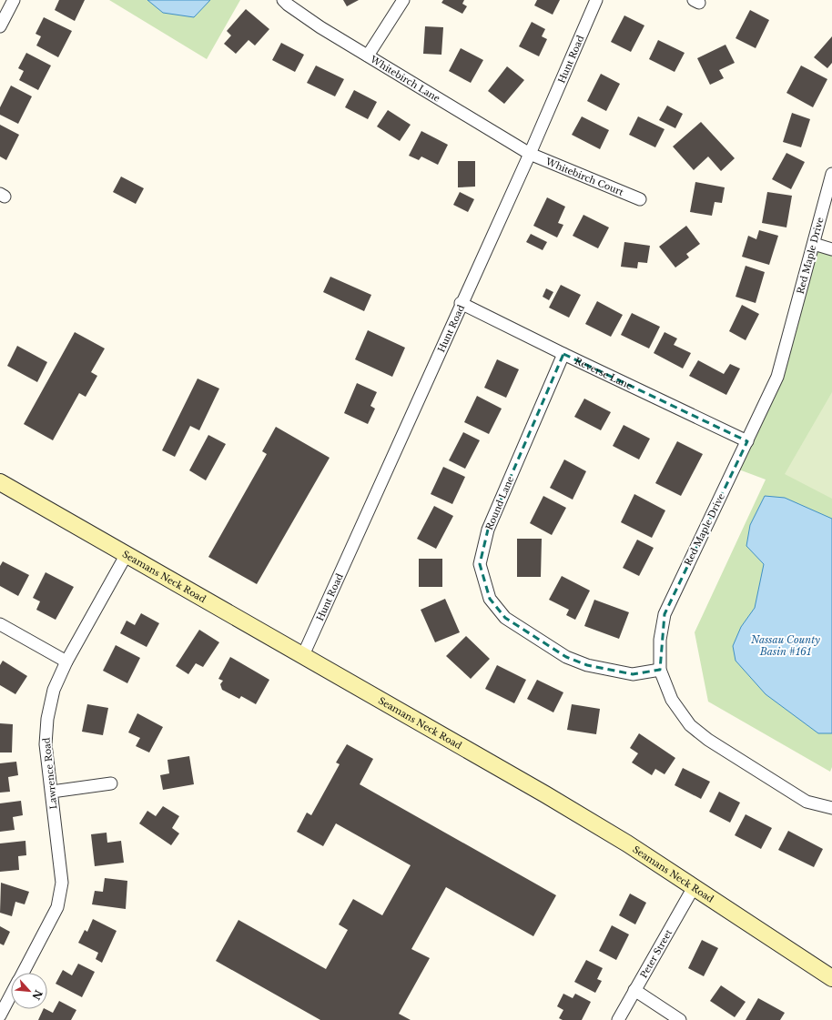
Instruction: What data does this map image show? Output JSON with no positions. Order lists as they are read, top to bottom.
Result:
{
  "streets": {
    "main road": ["Seamans Neck Road"],
    "street": [
      "Hunt Road",
      "Whitebirch Lane",
      "Whitebirch Court",
      "Red Maple Drive",
      "Reverse Lane",
      "Round Lane",
      "Lawrence Road",
      "Peter Street"
    ]
  },
  "crossings": [
    ["Hunt Road", "Whitebirch Lane"],
    ["Hunt Road", "Whitebirch Court"],
    ["Hunt Road", "Reverse Lane"],
    ["Hunt Road", "Seamans Neck Road"],
    ["Whitebirch Lane", "Whitebirch Court"],
    ["Red Maple Drive", "Reverse Lane"],
    ["Red Maple Drive", "Round Lane"],
    ["Reverse Lane", "Round Lane"],
    ["Seamans Neck Road", "Lawrence Road"],
    ["Seamans Neck Road", "Peter Street"]
  ],
  "water": ["Nassau County Basin #161"],
  "north": "bottom right"
}
